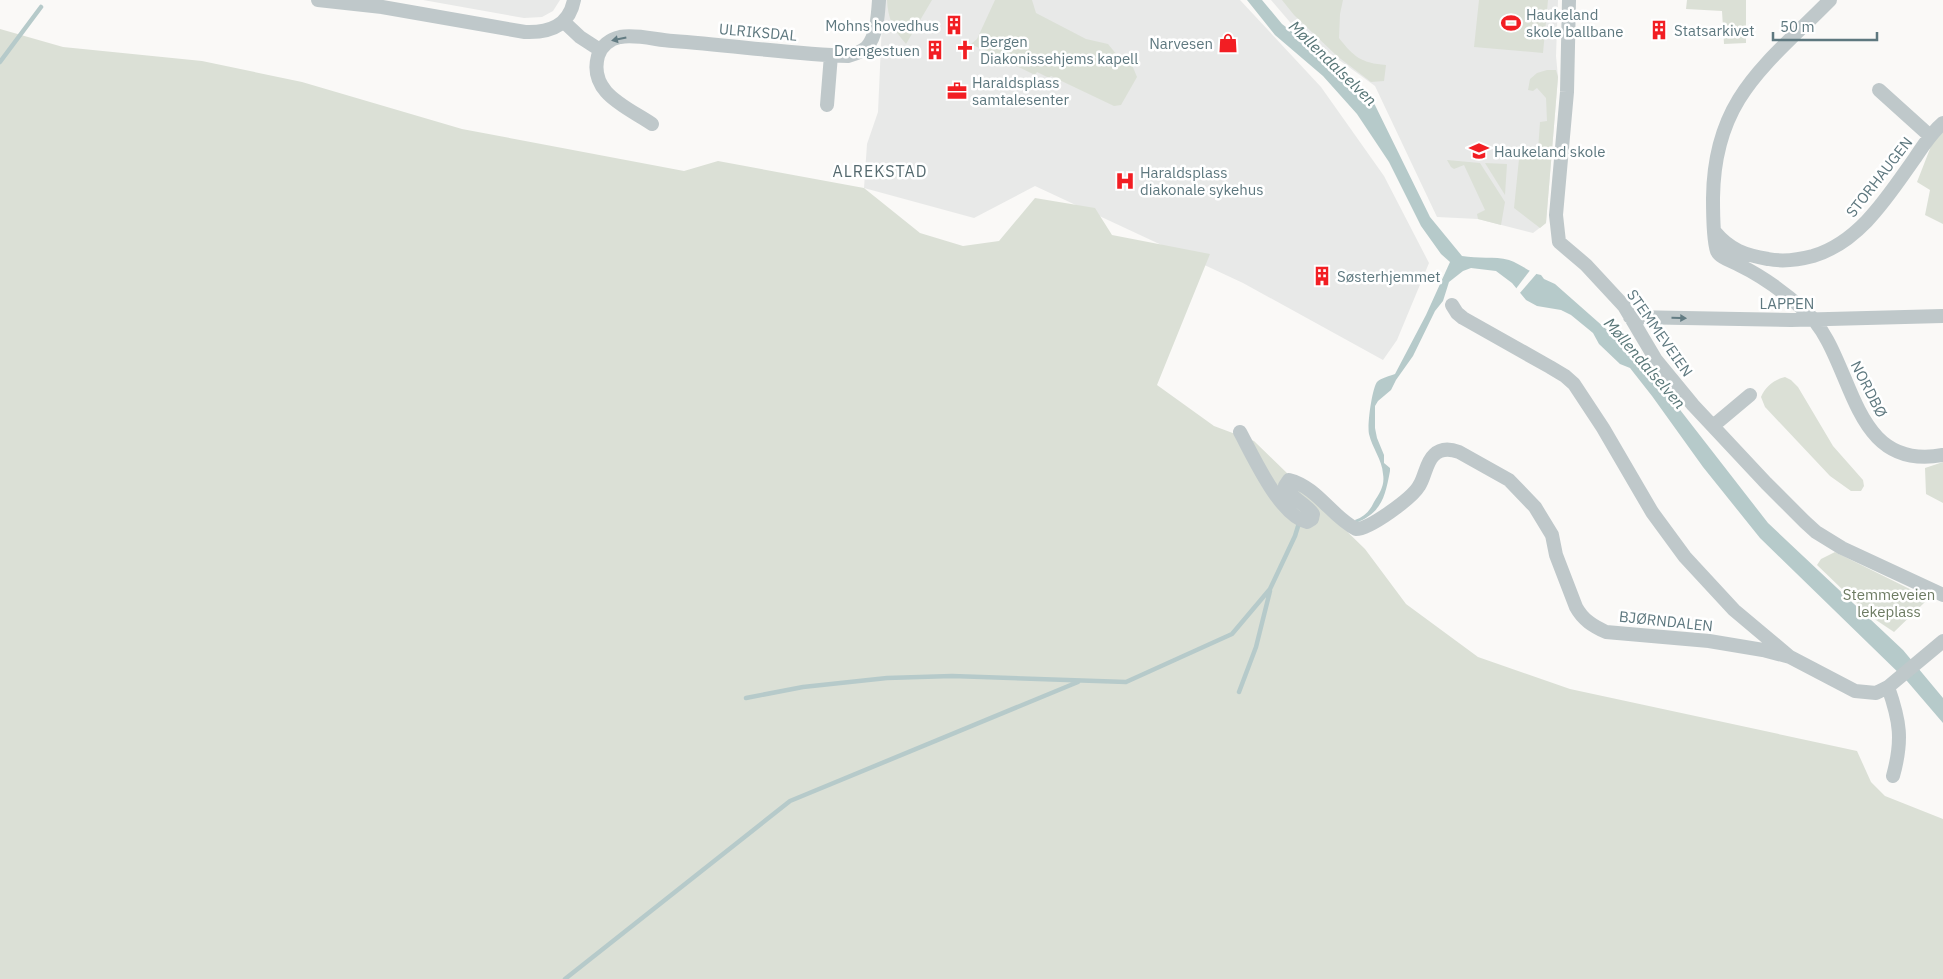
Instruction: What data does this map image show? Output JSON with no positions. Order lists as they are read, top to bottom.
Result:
{
  "streets": {
    "street": [
      "ULRIKSDAL",
      "STORHAUGEN",
      "LAPPEN",
      "STEMMEVEIEN",
      "NORDBØ",
      "BJØRNDALEN"
    ]
  },
  "crossings": [
    ["LAPPEN", "STEMMEVEIEN"],
    ["LAPPEN", "NORDBØ"]
  ],
  "one_way": ["ULRIKSDAL", "LAPPEN"],
  "districts": ["ALREKSTAD"],
  "water": ["Møllendalselven"],
  "parks": ["Stemmeveien lekeplass"],
  "places": {
    "sports": ["Haukeland skole ballbane"],
    "building": [
      "Mohns hovedhus",
      "Statsarkivet",
      "Drengestuen",
      "Søsterhjemmet"
    ],
    "shop": ["Narvesen"],
    "church": ["Bergen Diakonissehjems kapell"],
    "office": ["Haraldsplass samtalesenter"],
    "school or university": ["Haukeland skole"],
    "hospital": ["Haraldsplass diakonale sykehus"]
  },
  "scale_bar": "50 m"
}
